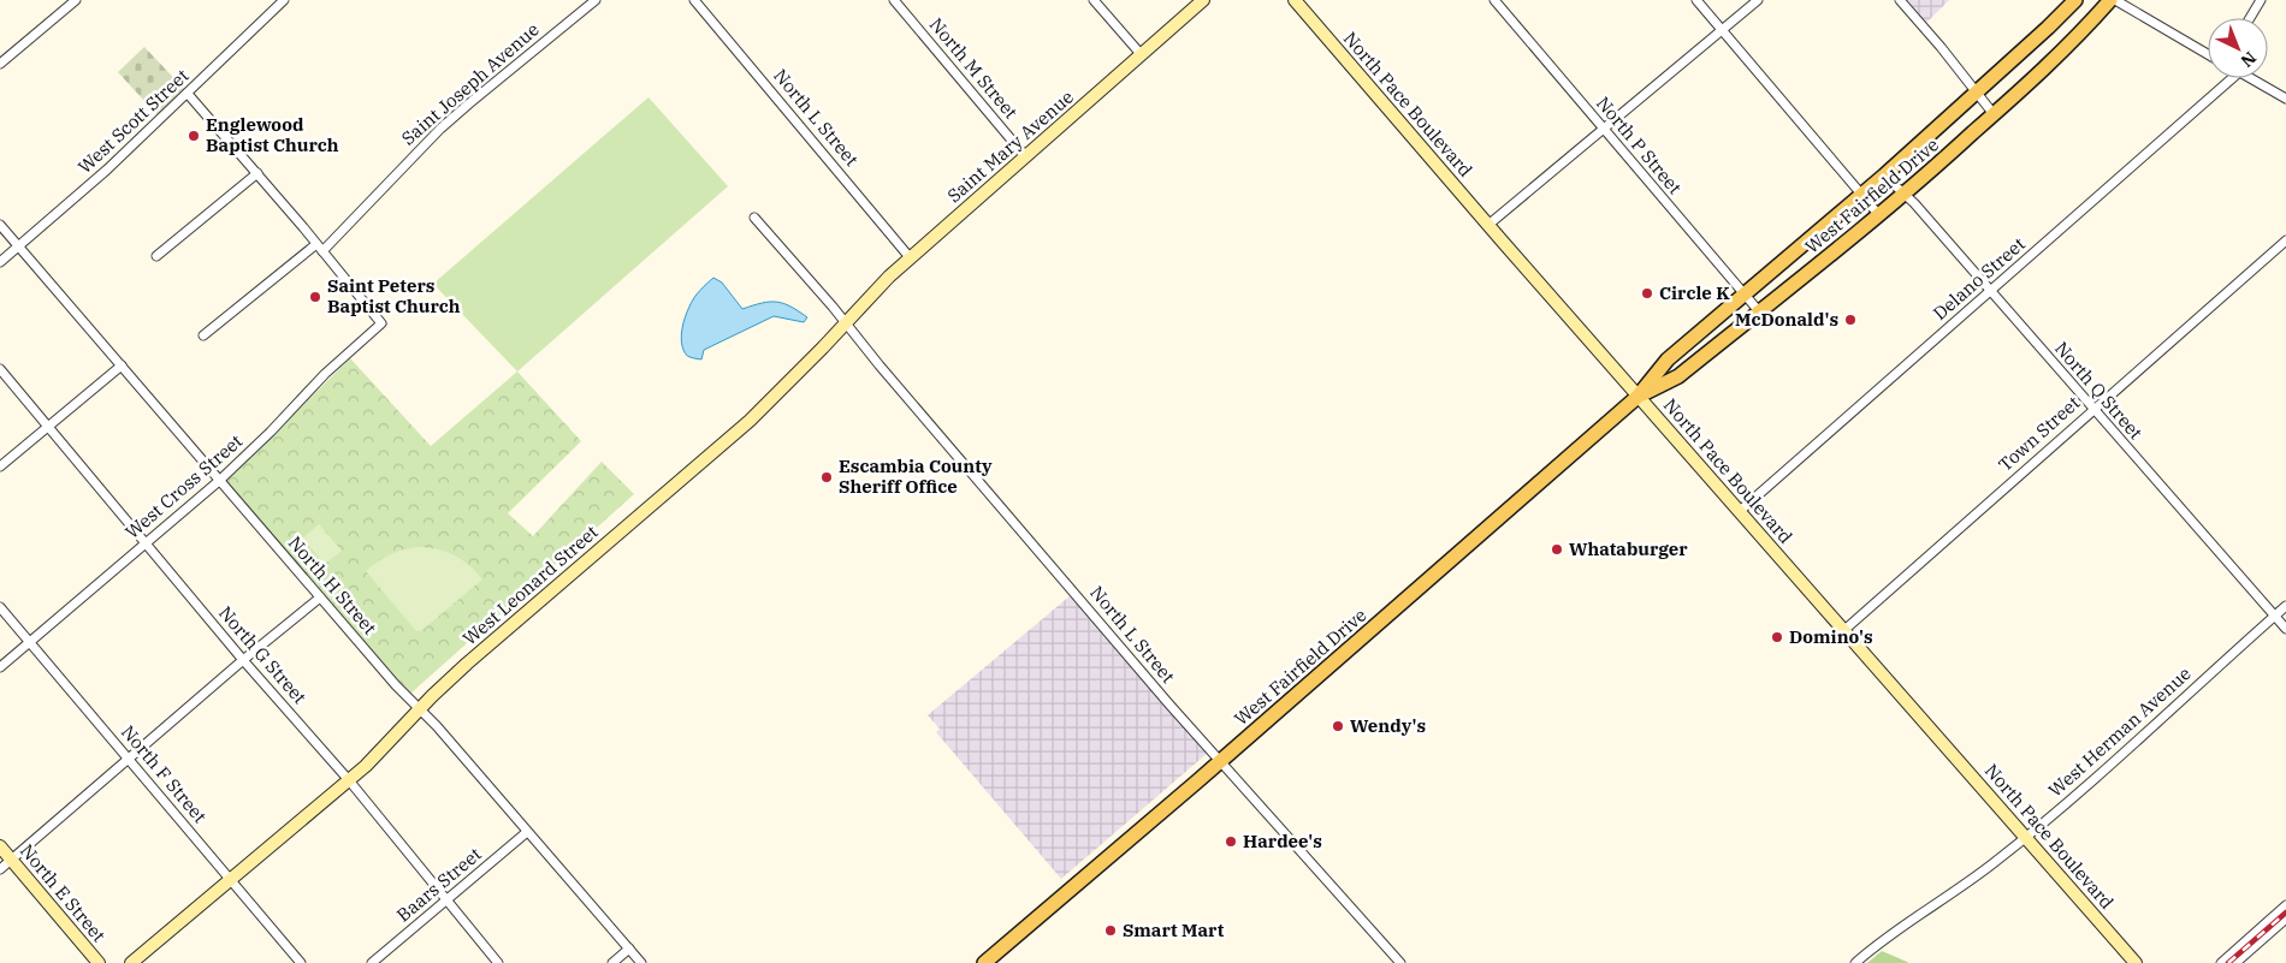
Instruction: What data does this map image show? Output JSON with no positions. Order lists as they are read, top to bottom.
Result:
{
  "streets": {
    "main road": ["West Fairfield Drive"],
    "street": [
      "North M Street",
      "Saint Joseph Avenue",
      "North Pace Boulevard",
      "North L Street",
      "West Scott Street",
      "North P Street",
      "Saint Mary Avenue",
      "Delano Street",
      "North Q Street",
      "Town Street",
      "West Cross Street",
      "North H Street",
      "West Leonard Street",
      "North G Street",
      "West Herman Avenue",
      "North F Street",
      "Baars Street",
      "North E Street"
    ]
  },
  "crossings": [
    ["North M Street", "Saint Mary Avenue"],
    ["Saint Joseph Avenue", "West Cross Street"],
    ["North Pace Boulevard", "West Fairfield Drive"],
    ["North Pace Boulevard", "Delano Street"],
    ["North Pace Boulevard", "Town Street"],
    ["North Pace Boulevard", "West Herman Avenue"],
    ["North L Street", "Saint Mary Avenue"],
    ["North L Street", "West Fairfield Drive"],
    ["North L Street", "West Leonard Street"],
    ["West Scott Street", "North H Street"],
    ["North P Street", "West Fairfield Drive"],
    ["Saint Mary Avenue", "West Leonard Street"],
    ["West Fairfield Drive", "North Q Street"],
    ["Delano Street", "North Q Street"],
    ["North Q Street", "Town Street"],
    ["North Q Street", "West Herman Avenue"],
    ["West Cross Street", "North H Street"],
    ["West Cross Street", "North G Street"],
    ["West Cross Street", "North F Street"],
    ["North H Street", "West Leonard Street"],
    ["North H Street", "Baars Street"],
    ["West Leonard Street", "North G Street"],
    ["West Leonard Street", "North F Street"],
    ["North G Street", "Baars Street"]
  ],
  "places": [
    "Englewood Baptist Church",
    "Circle K",
    "Saint Peters Baptist Church",
    "McDonald's",
    "Escambia County Sheriff Office",
    "Whataburger",
    "Domino's",
    "Wendy's",
    "Hardee's",
    "Smart Mart"
  ],
  "north": "bottom right"
}
